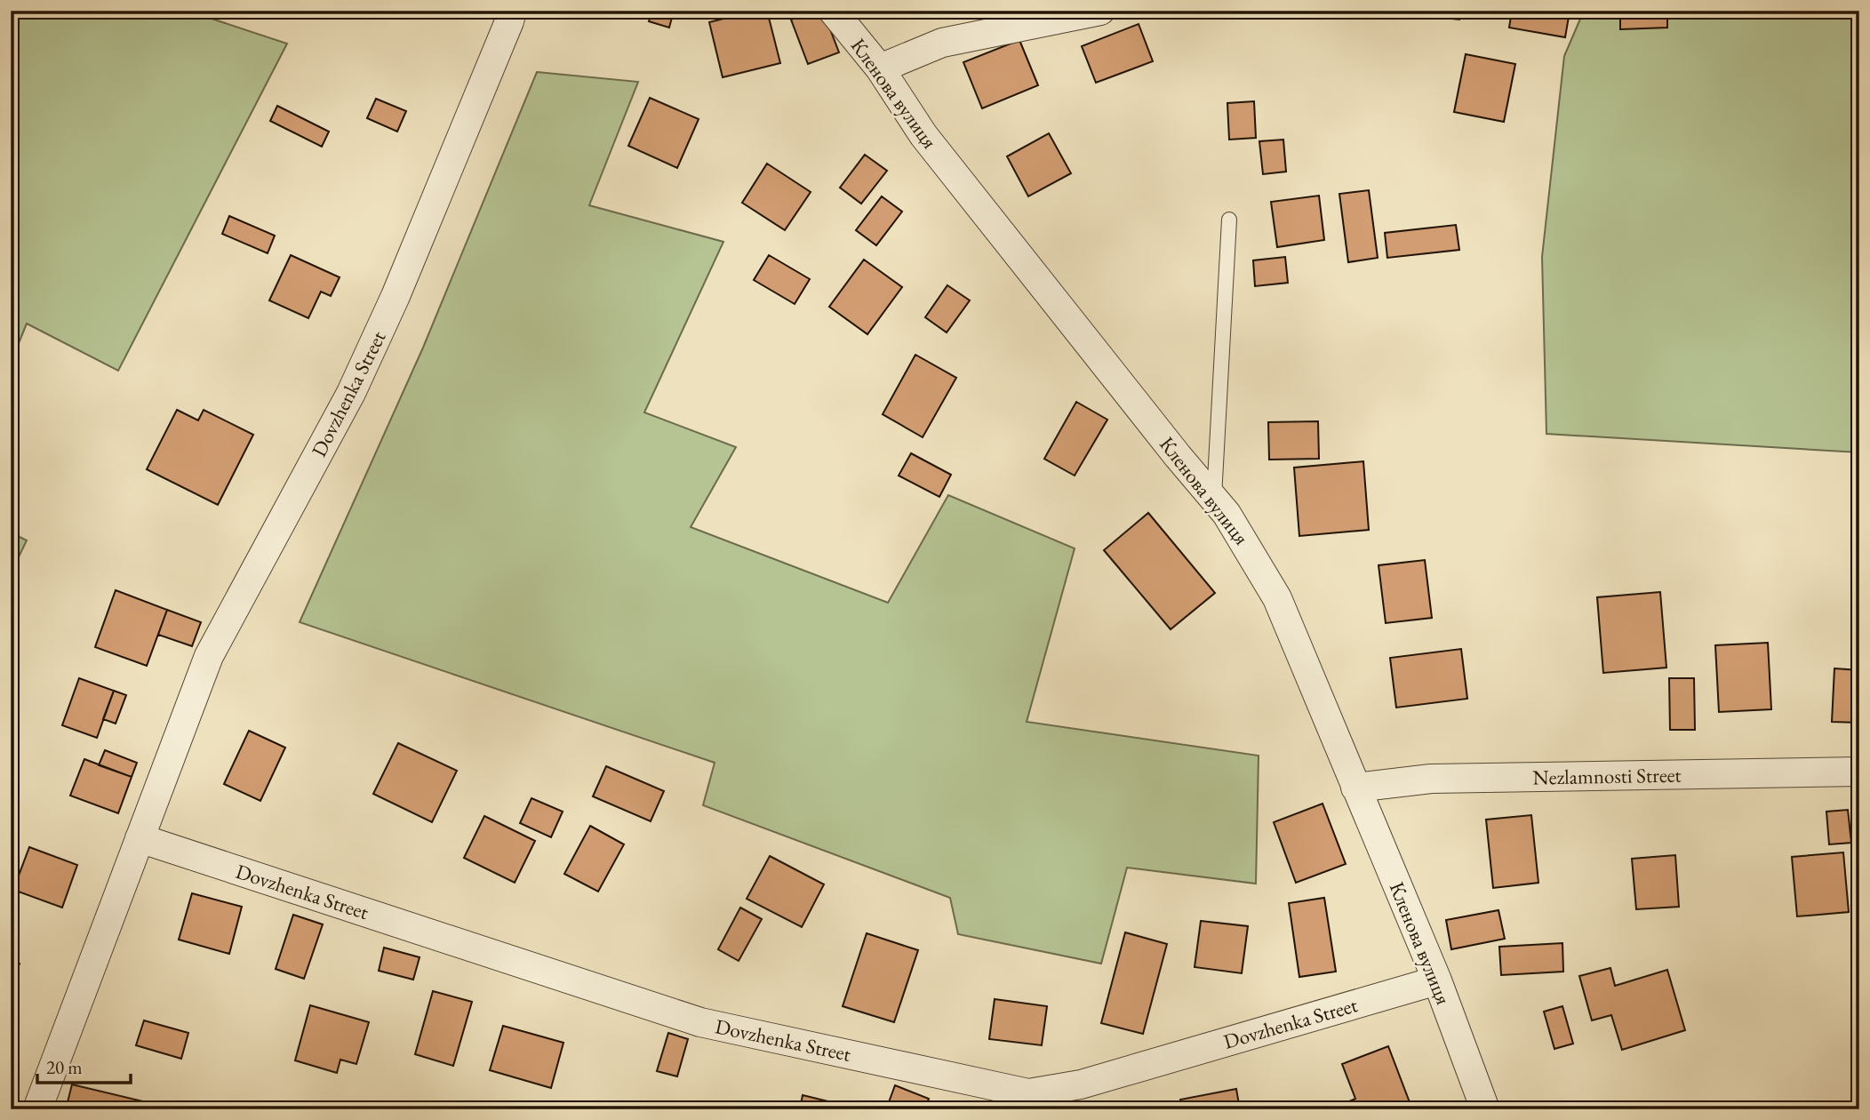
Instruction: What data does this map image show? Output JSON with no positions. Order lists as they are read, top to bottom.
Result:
{
  "streets": {
    "street": ["Кленова вулиця", "Dovzhenka Street", "Nezlamnosti Street"]
  },
  "crossings": [
    ["Кленова вулиця", "Dovzhenka Street"],
    ["Кленова вулиця", "Nezlamnosti Street"]
  ],
  "scale_bar": "20 m"
}
